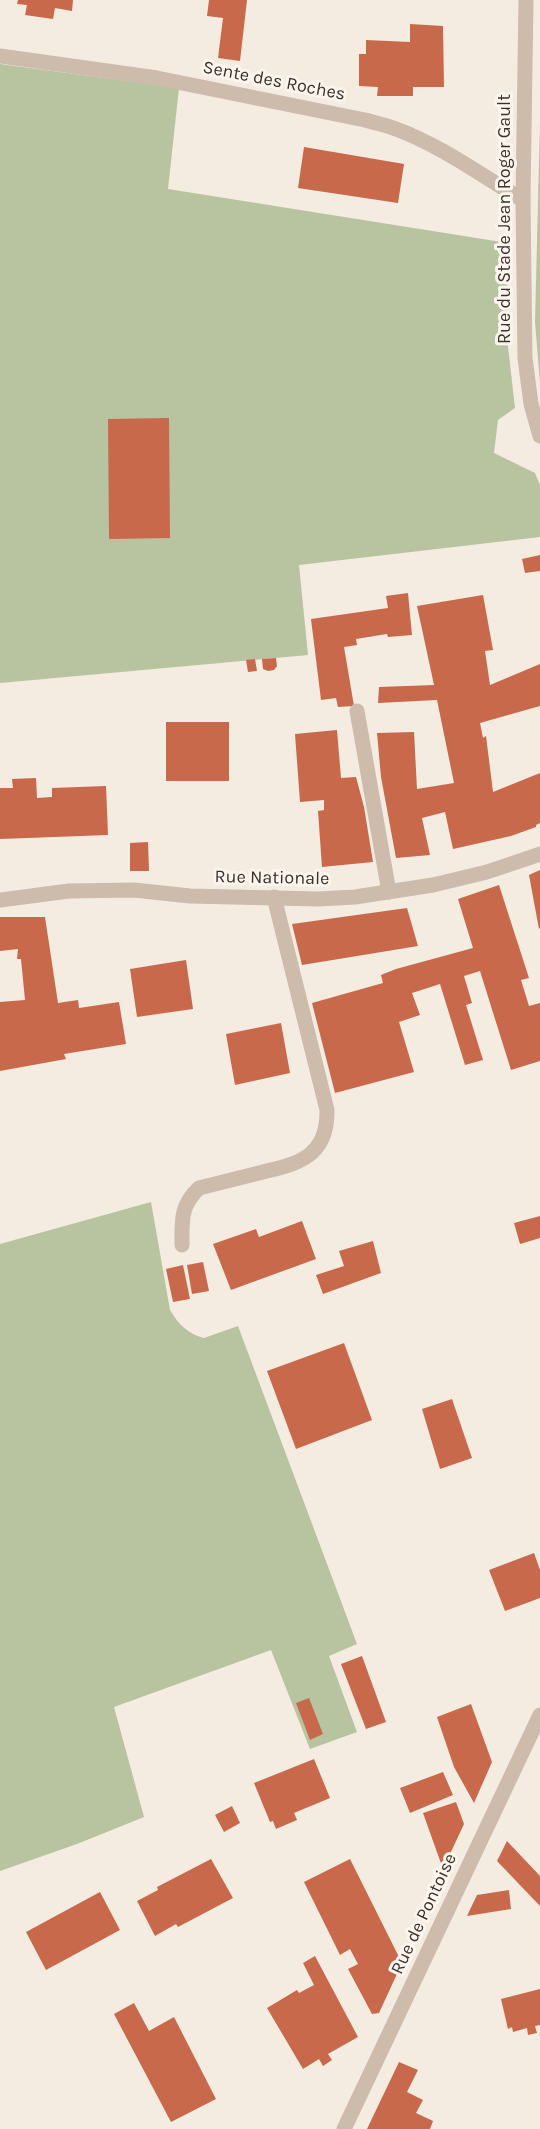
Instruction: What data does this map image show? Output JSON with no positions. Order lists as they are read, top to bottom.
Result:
{
  "streets": {
    "street": [
      "Sente des Roches",
      "Rue du Stade Jean Roger Gault",
      "Rue Nationale",
      "Rue de Pontoise"
    ]
  },
  "crossings": [
    ["Sente des Roches", "Rue du Stade Jean Roger Gault"]
  ]
}
